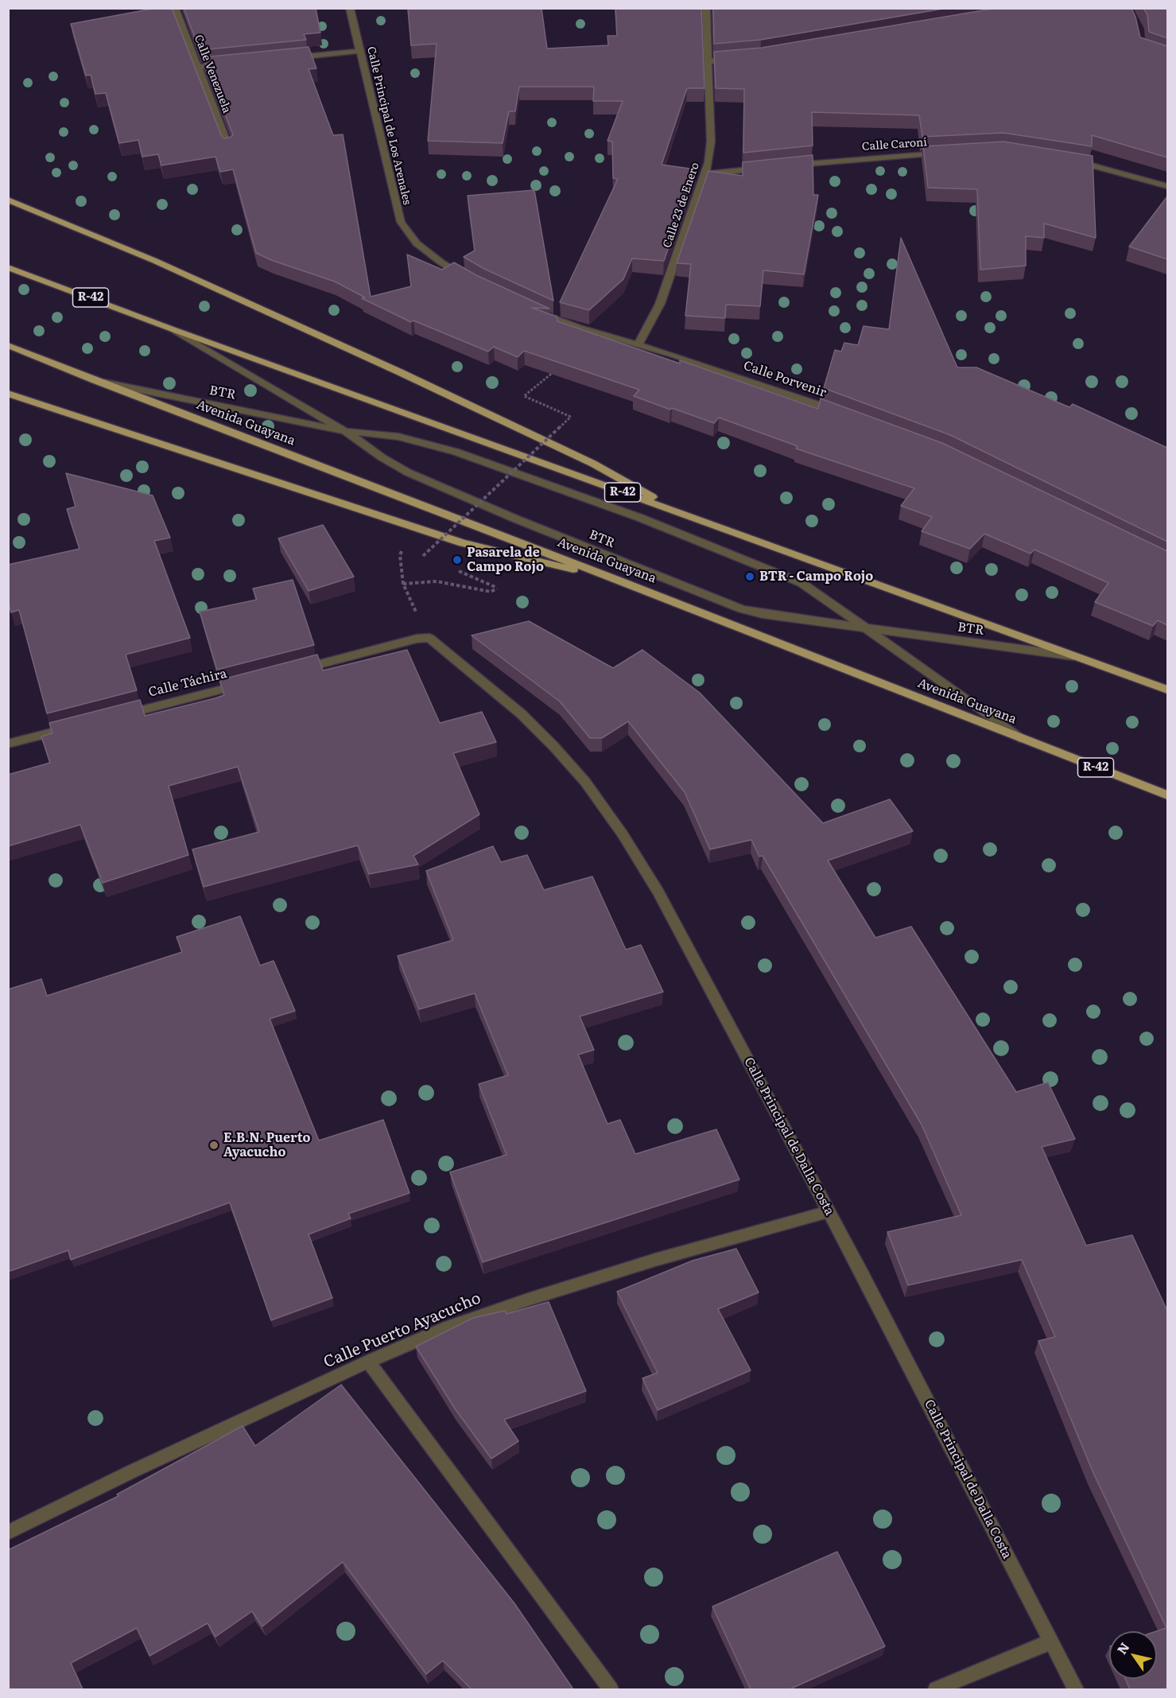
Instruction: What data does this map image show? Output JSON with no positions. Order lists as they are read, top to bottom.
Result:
{
  "streets": {
    "main road": ["R-42", "Avenida Guayana"],
    "street": [
      "Calle Venezuela",
      "Calle Principal de Los Arenales",
      "Calle Caroní",
      "Calle 23 de Enero",
      "Calle Porvenir",
      "BTR",
      "Calle Táchira",
      "Calle Principal de Dalla Costa",
      "Calle Puerto Ayacucho"
    ]
  },
  "crossings": [
    ["Calle 23 de Enero", "Calle Porvenir"],
    ["R-42", "BTR"],
    ["BTR", "Avenida Guayana"],
    ["Calle Principal de Dalla Costa", "Calle Puerto Ayacucho"]
  ],
  "places": ["Pasarela de Campo Rojo", "BTR - Campo Rojo", "E.B.N. Puerto Ayacucho"],
  "north": "top left"
}
